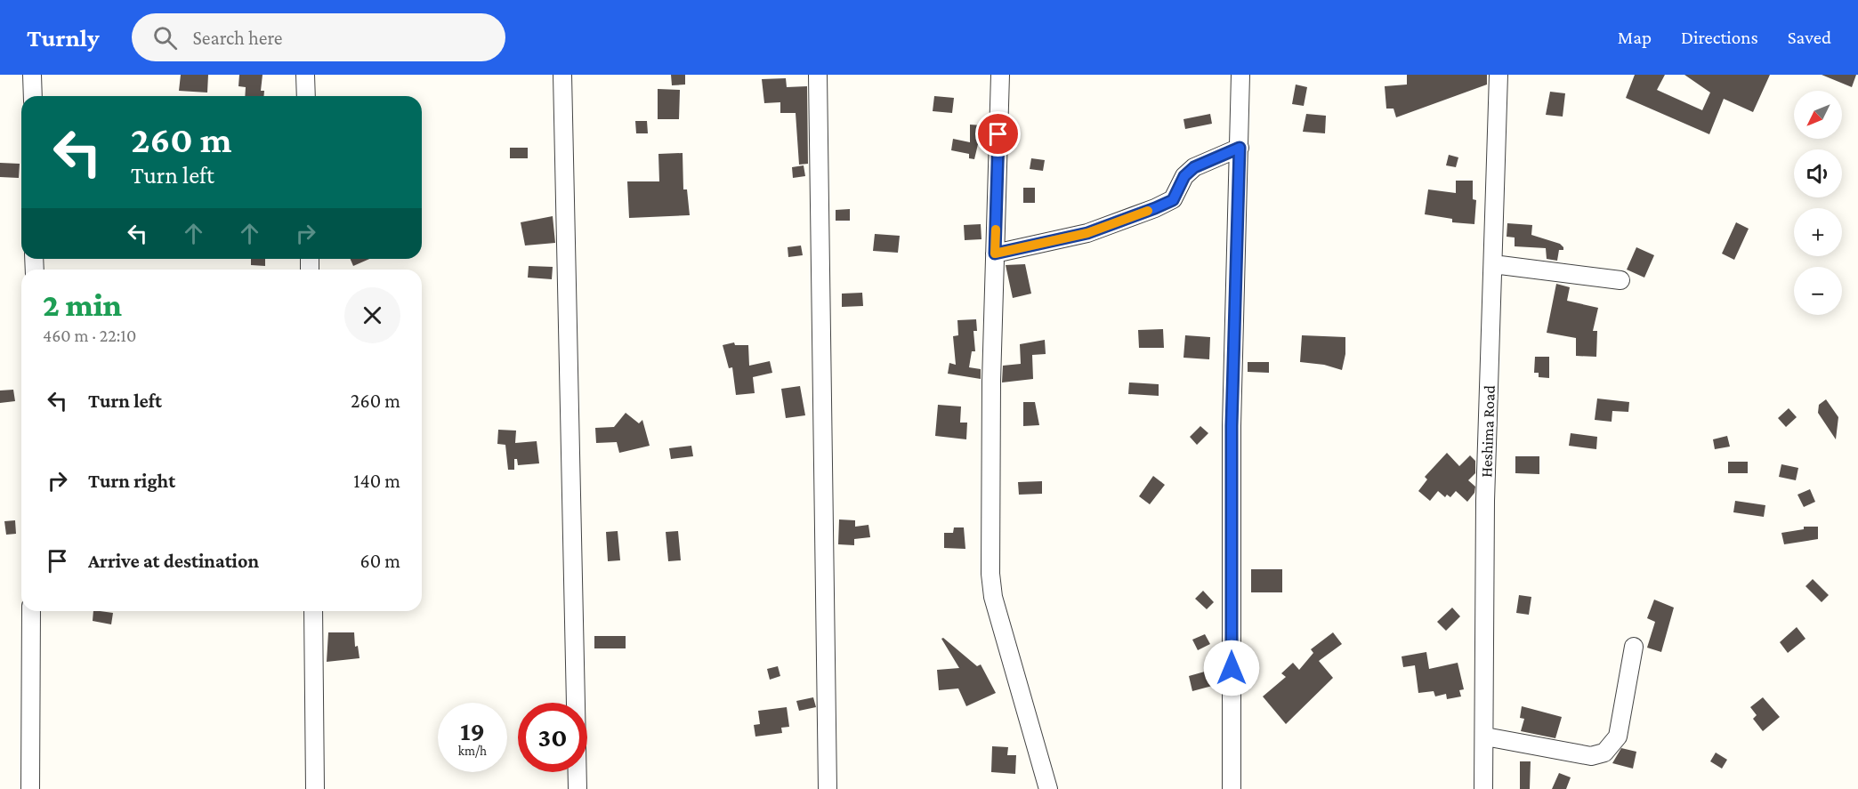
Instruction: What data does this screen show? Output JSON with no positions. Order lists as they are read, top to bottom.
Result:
{
  "streets": {
    "street": ["Heshima Road"]
  },
  "north": "bottom left",
  "page": {
    "header": "Turnly",
    "search": "Search here",
    "nav": ["Map", "Directions", "Saved"],
    "map_buttons": ["+", "−"],
    "turn": ["260 m", "Turn left"],
    "heading": ["2 min", "460 m · 22:10"],
    "list": [
      {
        "name": "Turn left",
        "value": "260 m"
      },
      {
        "name": "Turn right",
        "value": "140 m"
      },
      {
        "name": "Arrive at destination",
        "value": "60 m"
      }
    ],
    "speed": "19 km/h",
    "limit": "30"
  }
}
